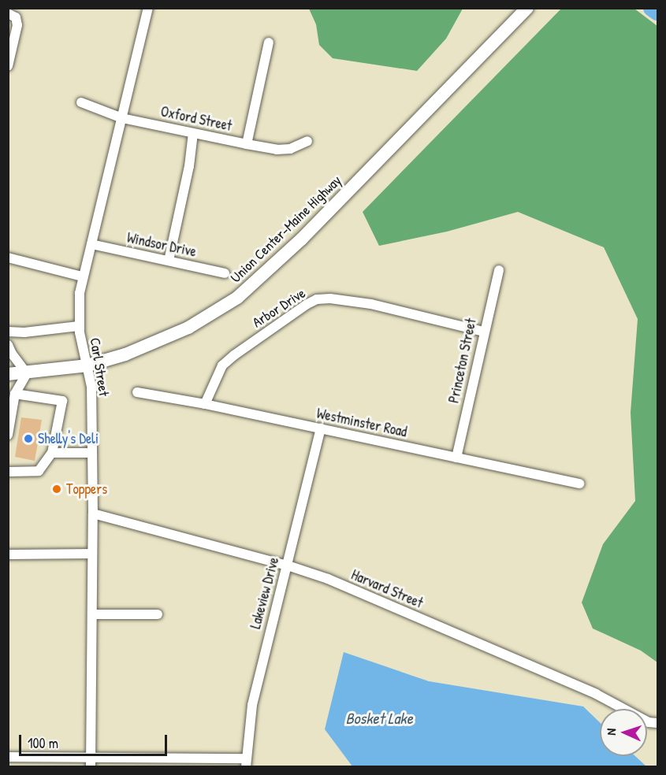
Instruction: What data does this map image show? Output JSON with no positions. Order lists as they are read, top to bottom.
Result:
{
  "streets": {
    "main road": ["Union Center-Maine Highway"],
    "street": [
      "Oxford Street",
      "Windsor Drive",
      "Arbor Drive",
      "Princeton Street",
      "Carl Street",
      "Westminster Road",
      "Harvard Street",
      "Lakeview Drive"
    ]
  },
  "crossings": [
    ["Oxford Street", "Carl Street"],
    ["Union Center-Maine Highway", "Carl Street"],
    ["Windsor Drive", "Carl Street"],
    ["Arbor Drive", "Princeton Street"],
    ["Arbor Drive", "Westminster Road"],
    ["Princeton Street", "Westminster Road"],
    ["Carl Street", "Harvard Street"],
    ["Westminster Road", "Lakeview Drive"],
    ["Harvard Street", "Lakeview Drive"]
  ],
  "water": ["Bosket Lake"],
  "places": ["Shelly's Deli", "Toppers"],
  "scale_bar": "100 m",
  "north": "left"
}
